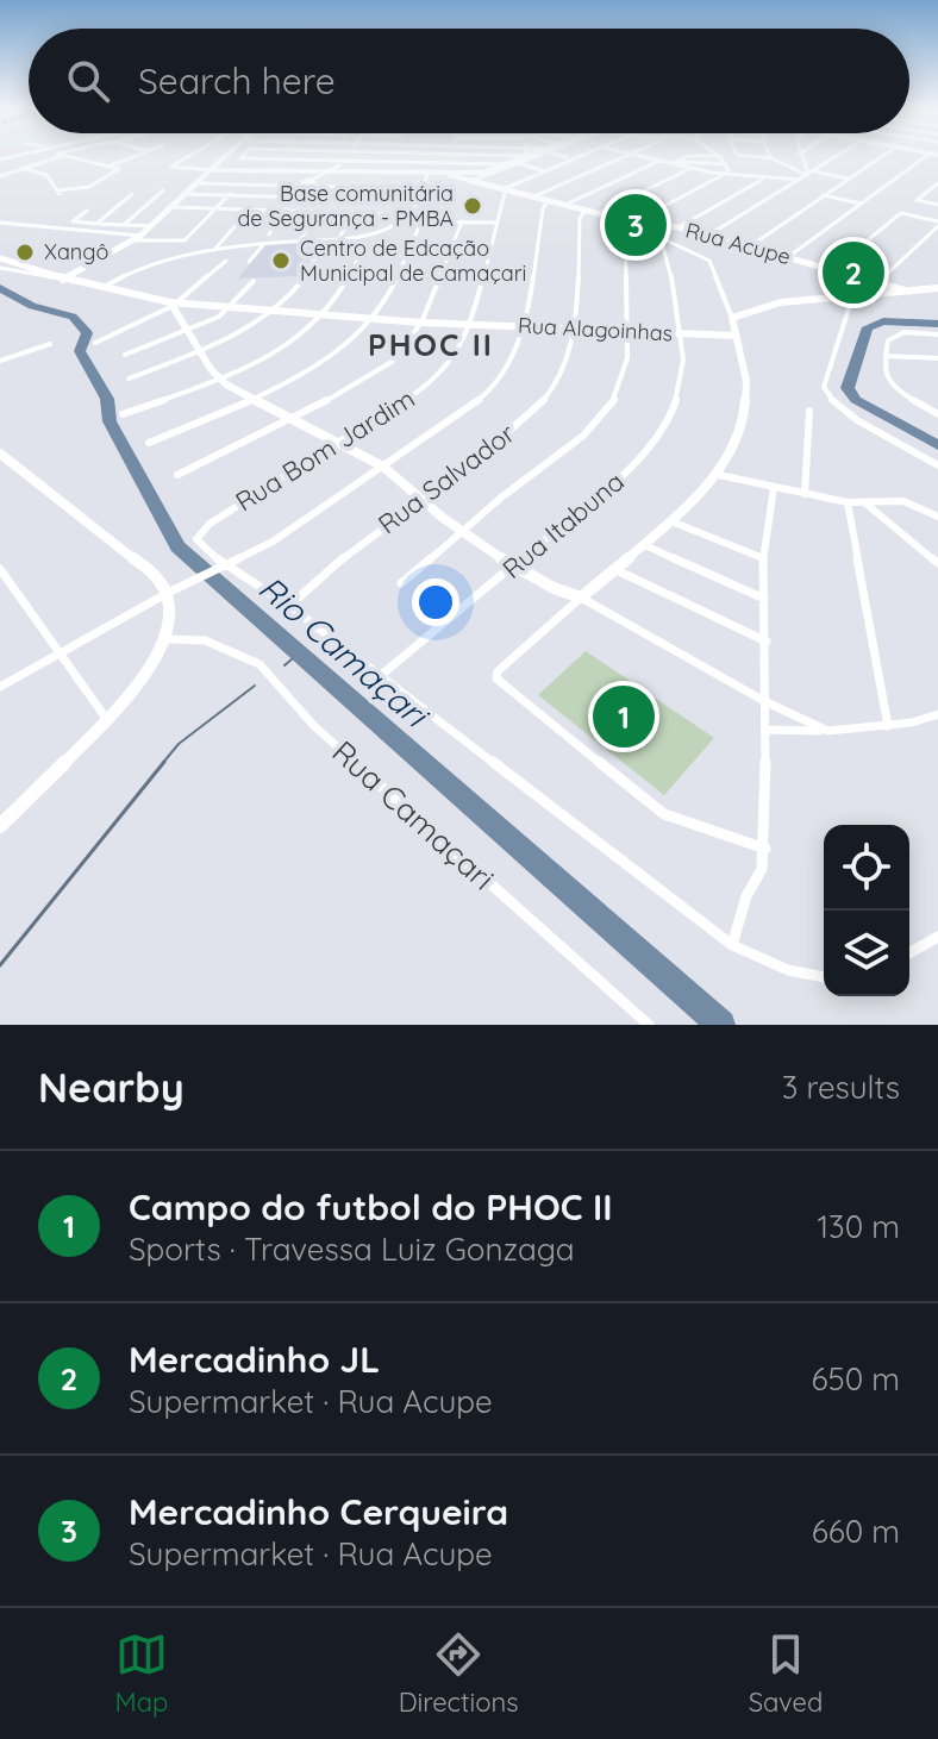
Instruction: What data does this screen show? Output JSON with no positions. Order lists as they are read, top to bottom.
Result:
{
  "streets": {
    "street": [
      "Rua Acupe",
      "Rua Alagoinhas",
      "Rua Bom Jardim",
      "Rua Salvador",
      "Rua Itabuna",
      "Rua Camaçari"
    ]
  },
  "crossings": [
    ["Rua Acupe", "Rua Bom Jardim"],
    ["Rua Acupe", "Rua Salvador"],
    ["Rua Alagoinhas", "Rua Bom Jardim"],
    ["Rua Alagoinhas", "Rua Salvador"],
    ["Rua Alagoinhas", "Rua Itabuna"]
  ],
  "districts": ["PHOC II"],
  "water": ["Rio Camaçari"],
  "places": ["Base comunitária de Segurança - PMBA", "Xangô", "Centro de Edcação Municipal de Camaçari"],
  "page": {
    "search": "Search here",
    "pins": ["3", "2", "1"],
    "heading": ["Nearby", "3 results"],
    "list": [
      {
        "mark": "1",
        "name": "Campo do futbol do PHOC II",
        "note": "Sports · Travessa Luiz Gonzaga",
        "value": "130 m"
      },
      {
        "mark": "2",
        "name": "Mercadinho JL",
        "note": "Supermarket · Rua Acupe",
        "value": "650 m"
      },
      {
        "mark": "3",
        "name": "Mercadinho Cerqueira",
        "note": "Supermarket · Rua Acupe",
        "value": "660 m"
      }
    ],
    "nav": ["Map", "Directions", "Saved"]
  }
}
